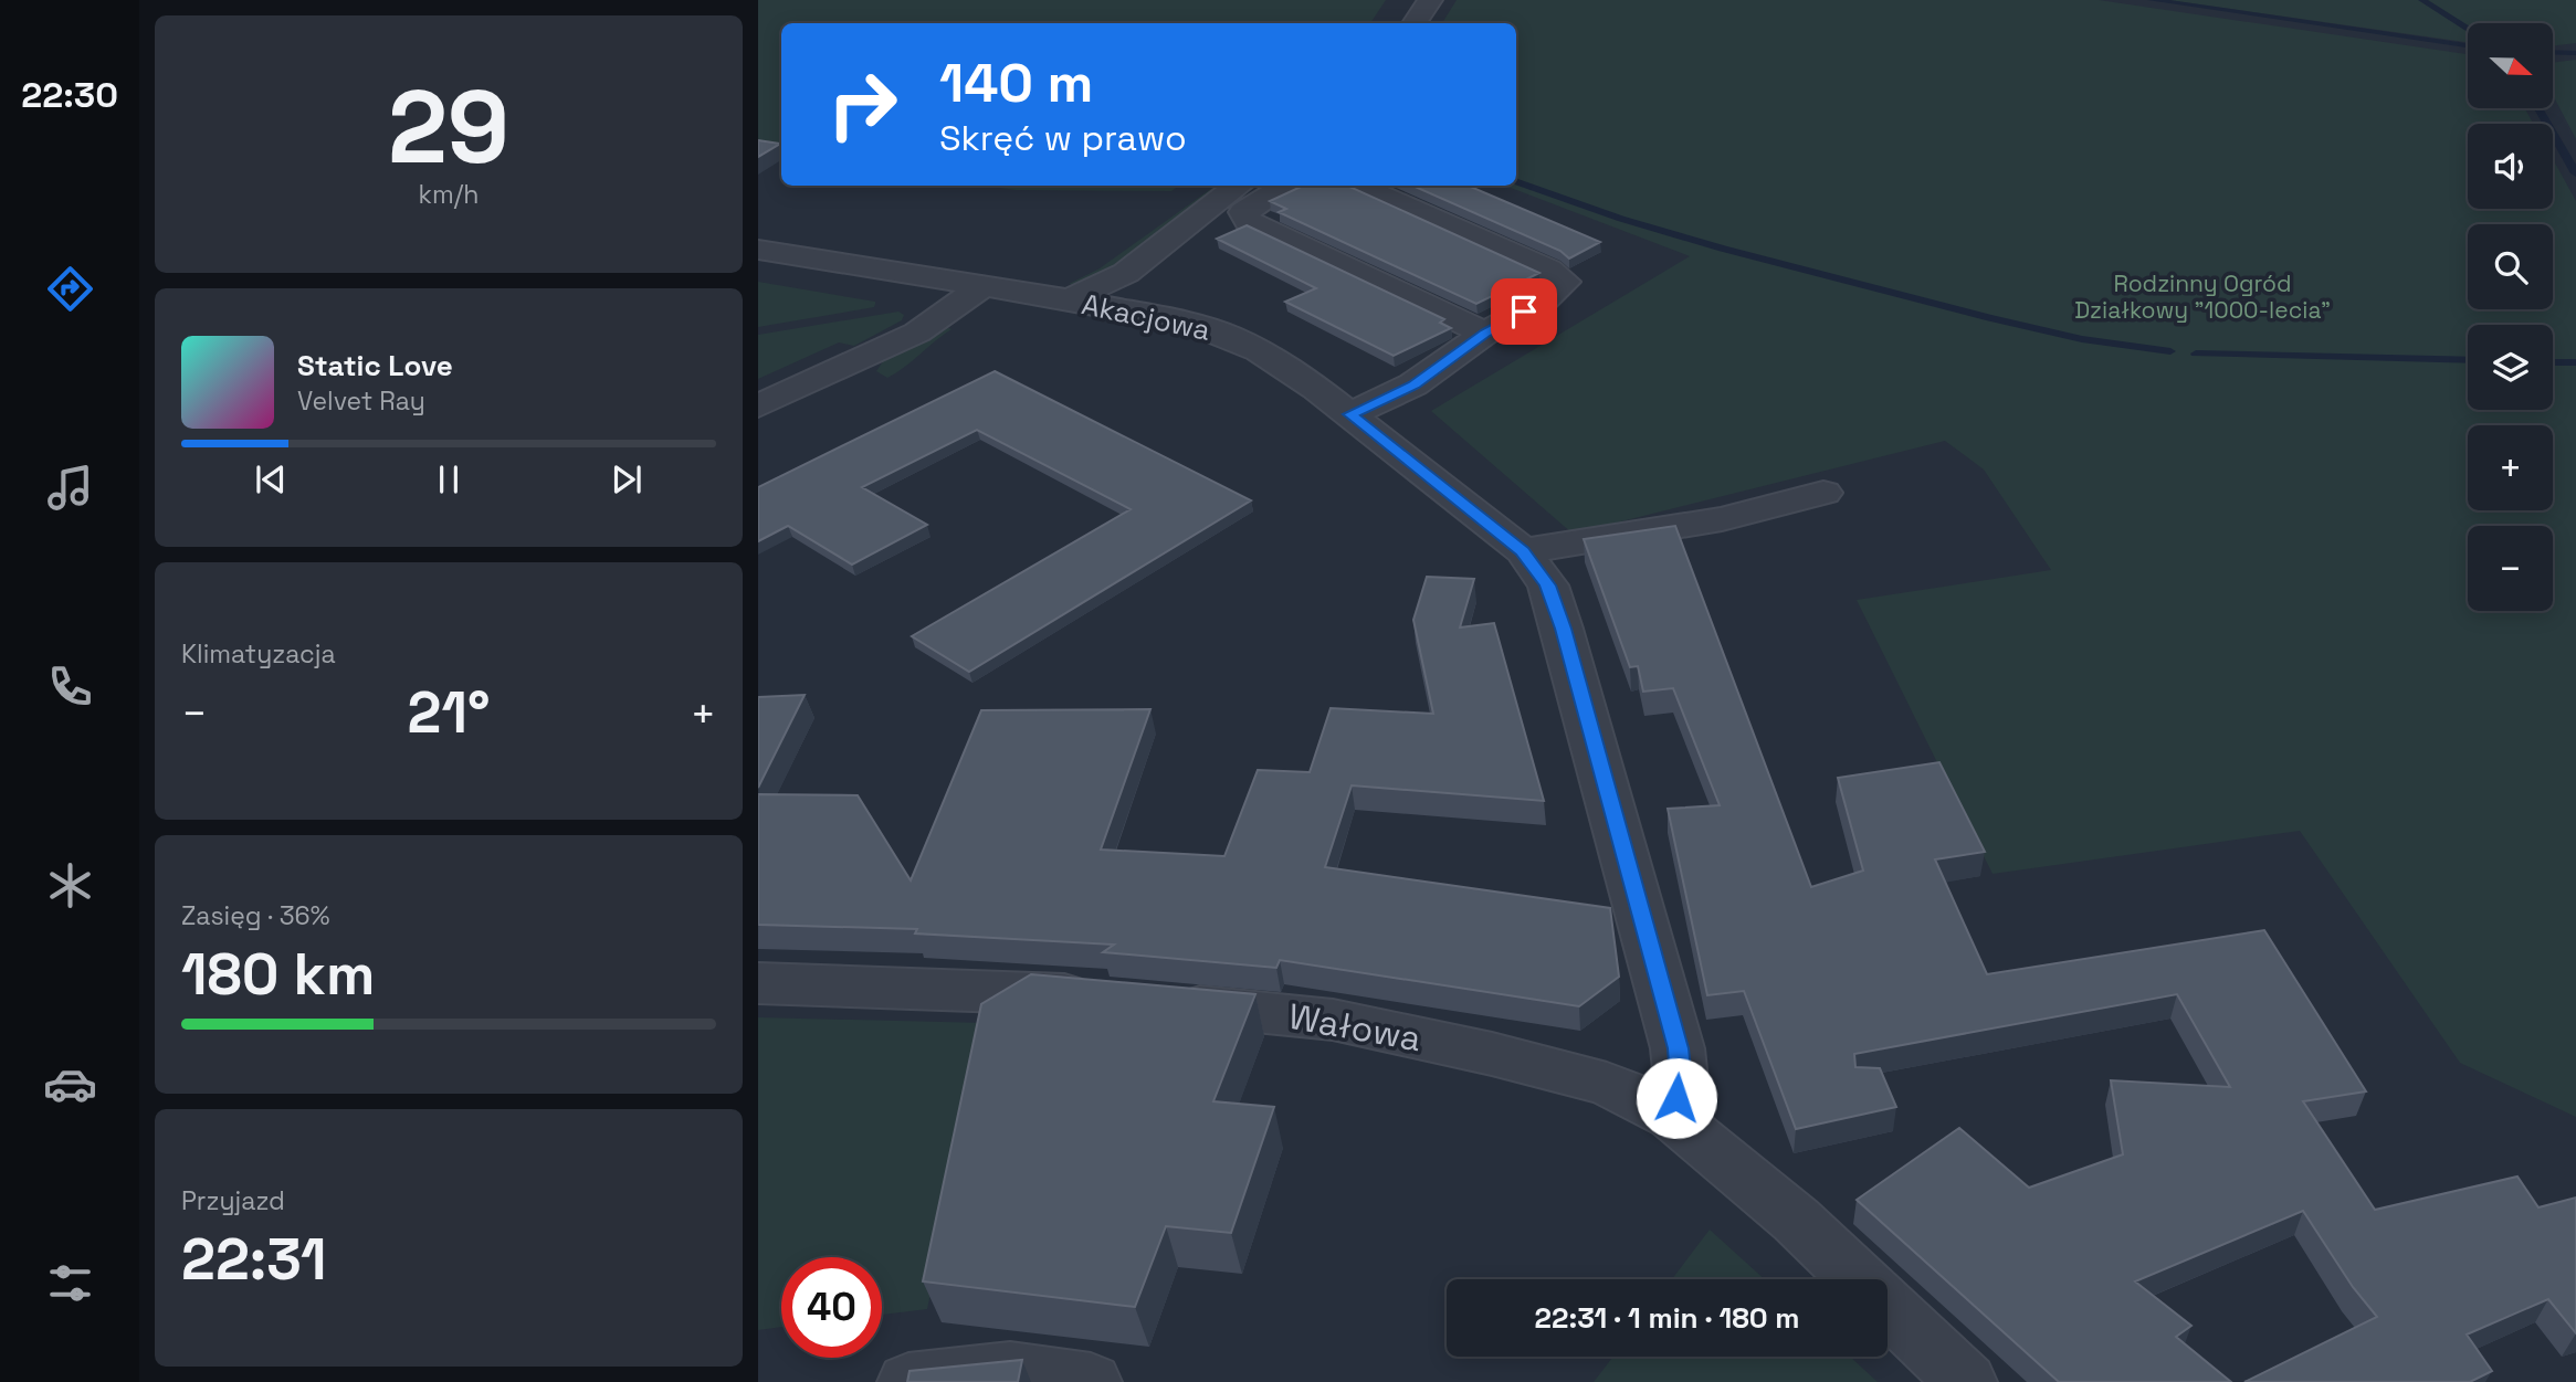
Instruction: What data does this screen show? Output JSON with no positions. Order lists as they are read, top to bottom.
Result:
{
  "streets": {
    "street": ["Akacjowa", "Wałowa"]
  },
  "crossings": [
    ["Akacjowa", "Wałowa"]
  ],
  "parks": ["Rodzinny Ogród Działkowy \"1000-lecia\""],
  "north": "right",
  "page": {
    "tabs": "22:30",
    "tile": [
      ["29", "km/h"],
      "Klimatyzacja",
      ["Zasięg · 36%", "180 km"],
      ["Przyjazd", "22:31"]
    ],
    "map_buttons": ["+", "−"],
    "turn": ["140 m", "Skręć w prawo"],
    "song": ["Static Love", "Velvet Ray"],
    "heat": ["−", "21°", "+"],
    "limit": "40",
    "trip": "22:31 · 1 min · 180 m"
  }
}
